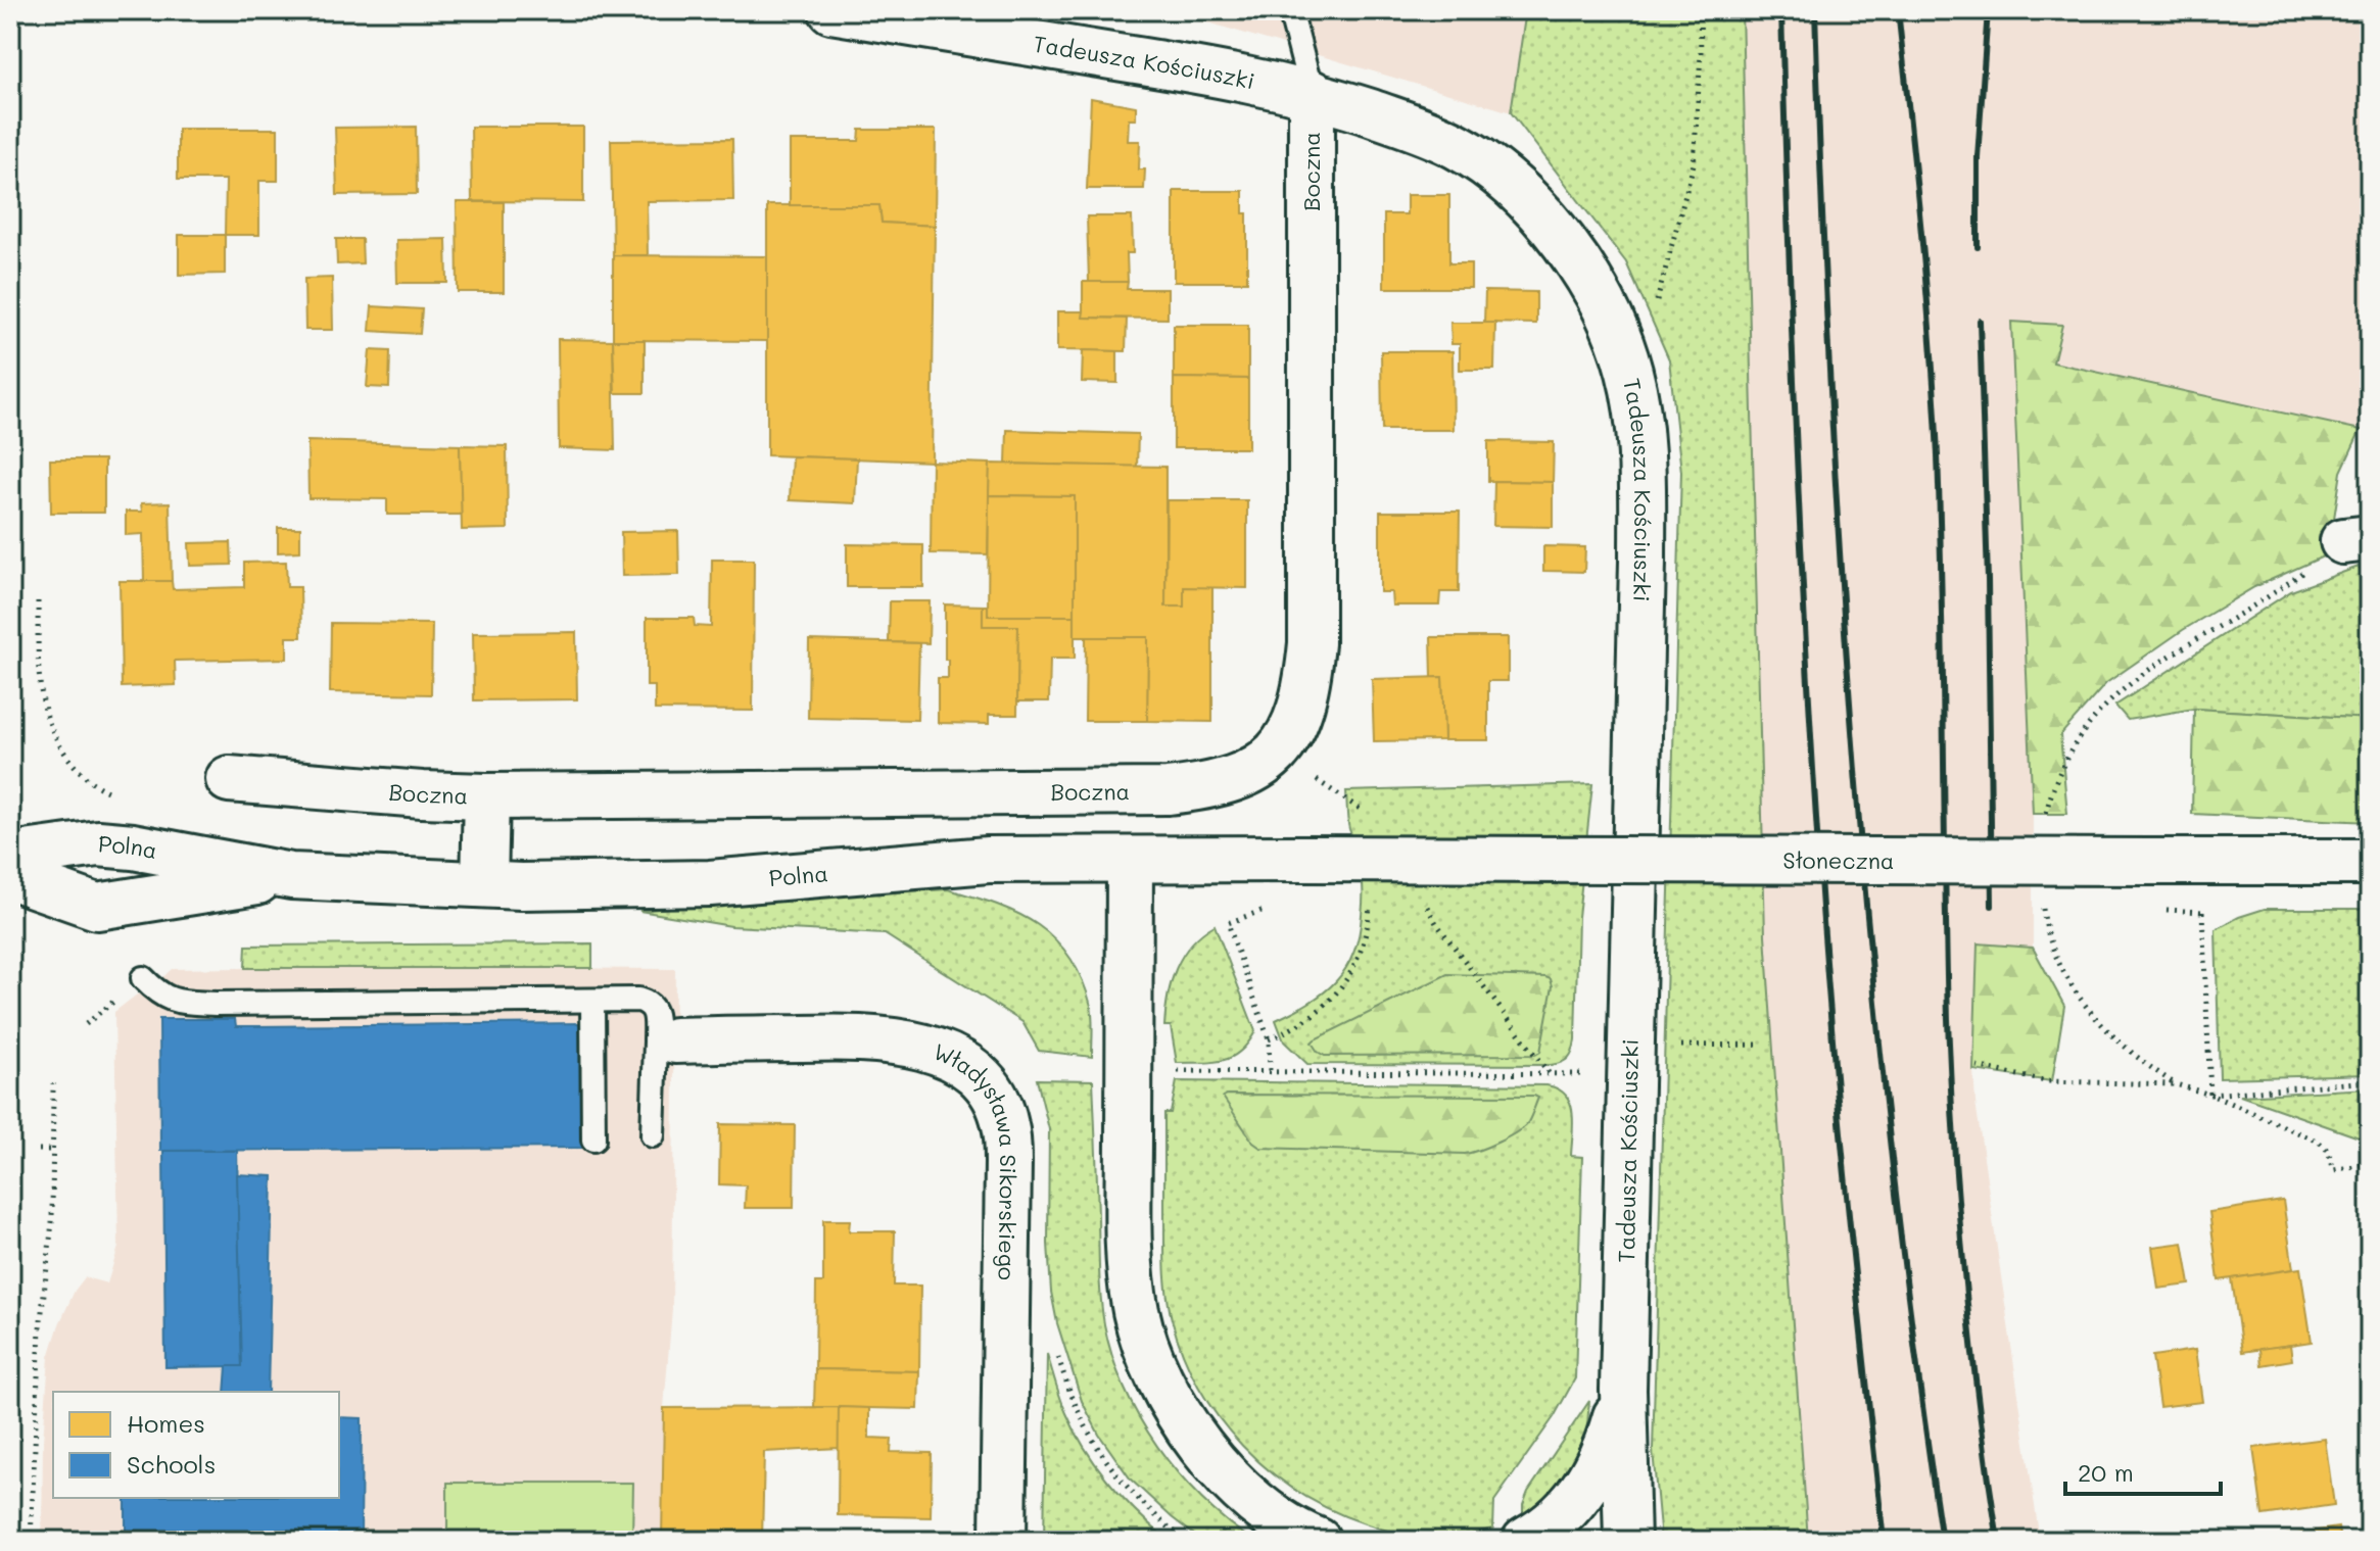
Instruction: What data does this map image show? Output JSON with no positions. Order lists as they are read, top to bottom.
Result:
{
  "streets": {
    "street": [
      "Tadeusza Kościuszki",
      "Boczna",
      "Polna",
      "Słoneczna",
      "Władysława Sikorskiego"
    ]
  },
  "crossings": [
    ["Tadeusza Kościuszki", "Boczna"],
    ["Polna", "Słoneczna"]
  ],
  "legend": ["Homes", "Schools"],
  "scale_bar": "20 m"
}
